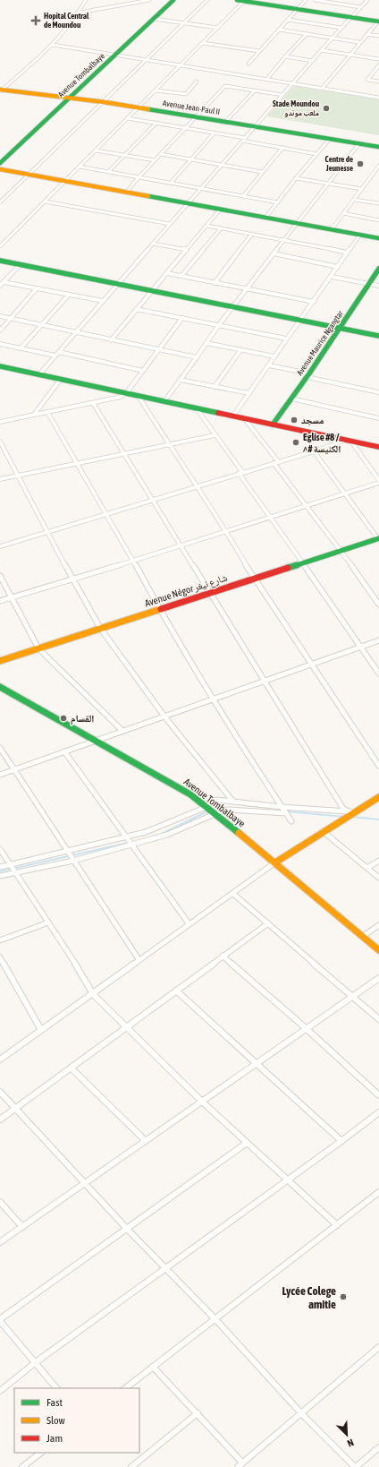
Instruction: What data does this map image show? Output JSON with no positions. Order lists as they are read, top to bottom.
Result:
{
  "streets": {
    "street": [
      "Avenue Tombalbaye",
      "Avenue Jean-Paul II",
      "Avenue Maurice Ngangtar",
      "Avenue Négor شارع نيغر"
    ]
  },
  "crossings": [
    ["Avenue Tombalbaye", "Avenue Jean-Paul II"]
  ],
  "places": {
    "health": ["Hopital Central de Moundou"],
    "other": [
      "Stade Moundou ملعب موندو",
      "Centre de Jeunesse",
      "مسجد",
      "Eglise #8 / الكنيسة #٨",
      "القسام",
      "Lycée Colege amitie"
    ]
  },
  "legend": ["Fast", "Slow", "Jam"],
  "north": "bottom right"
}
